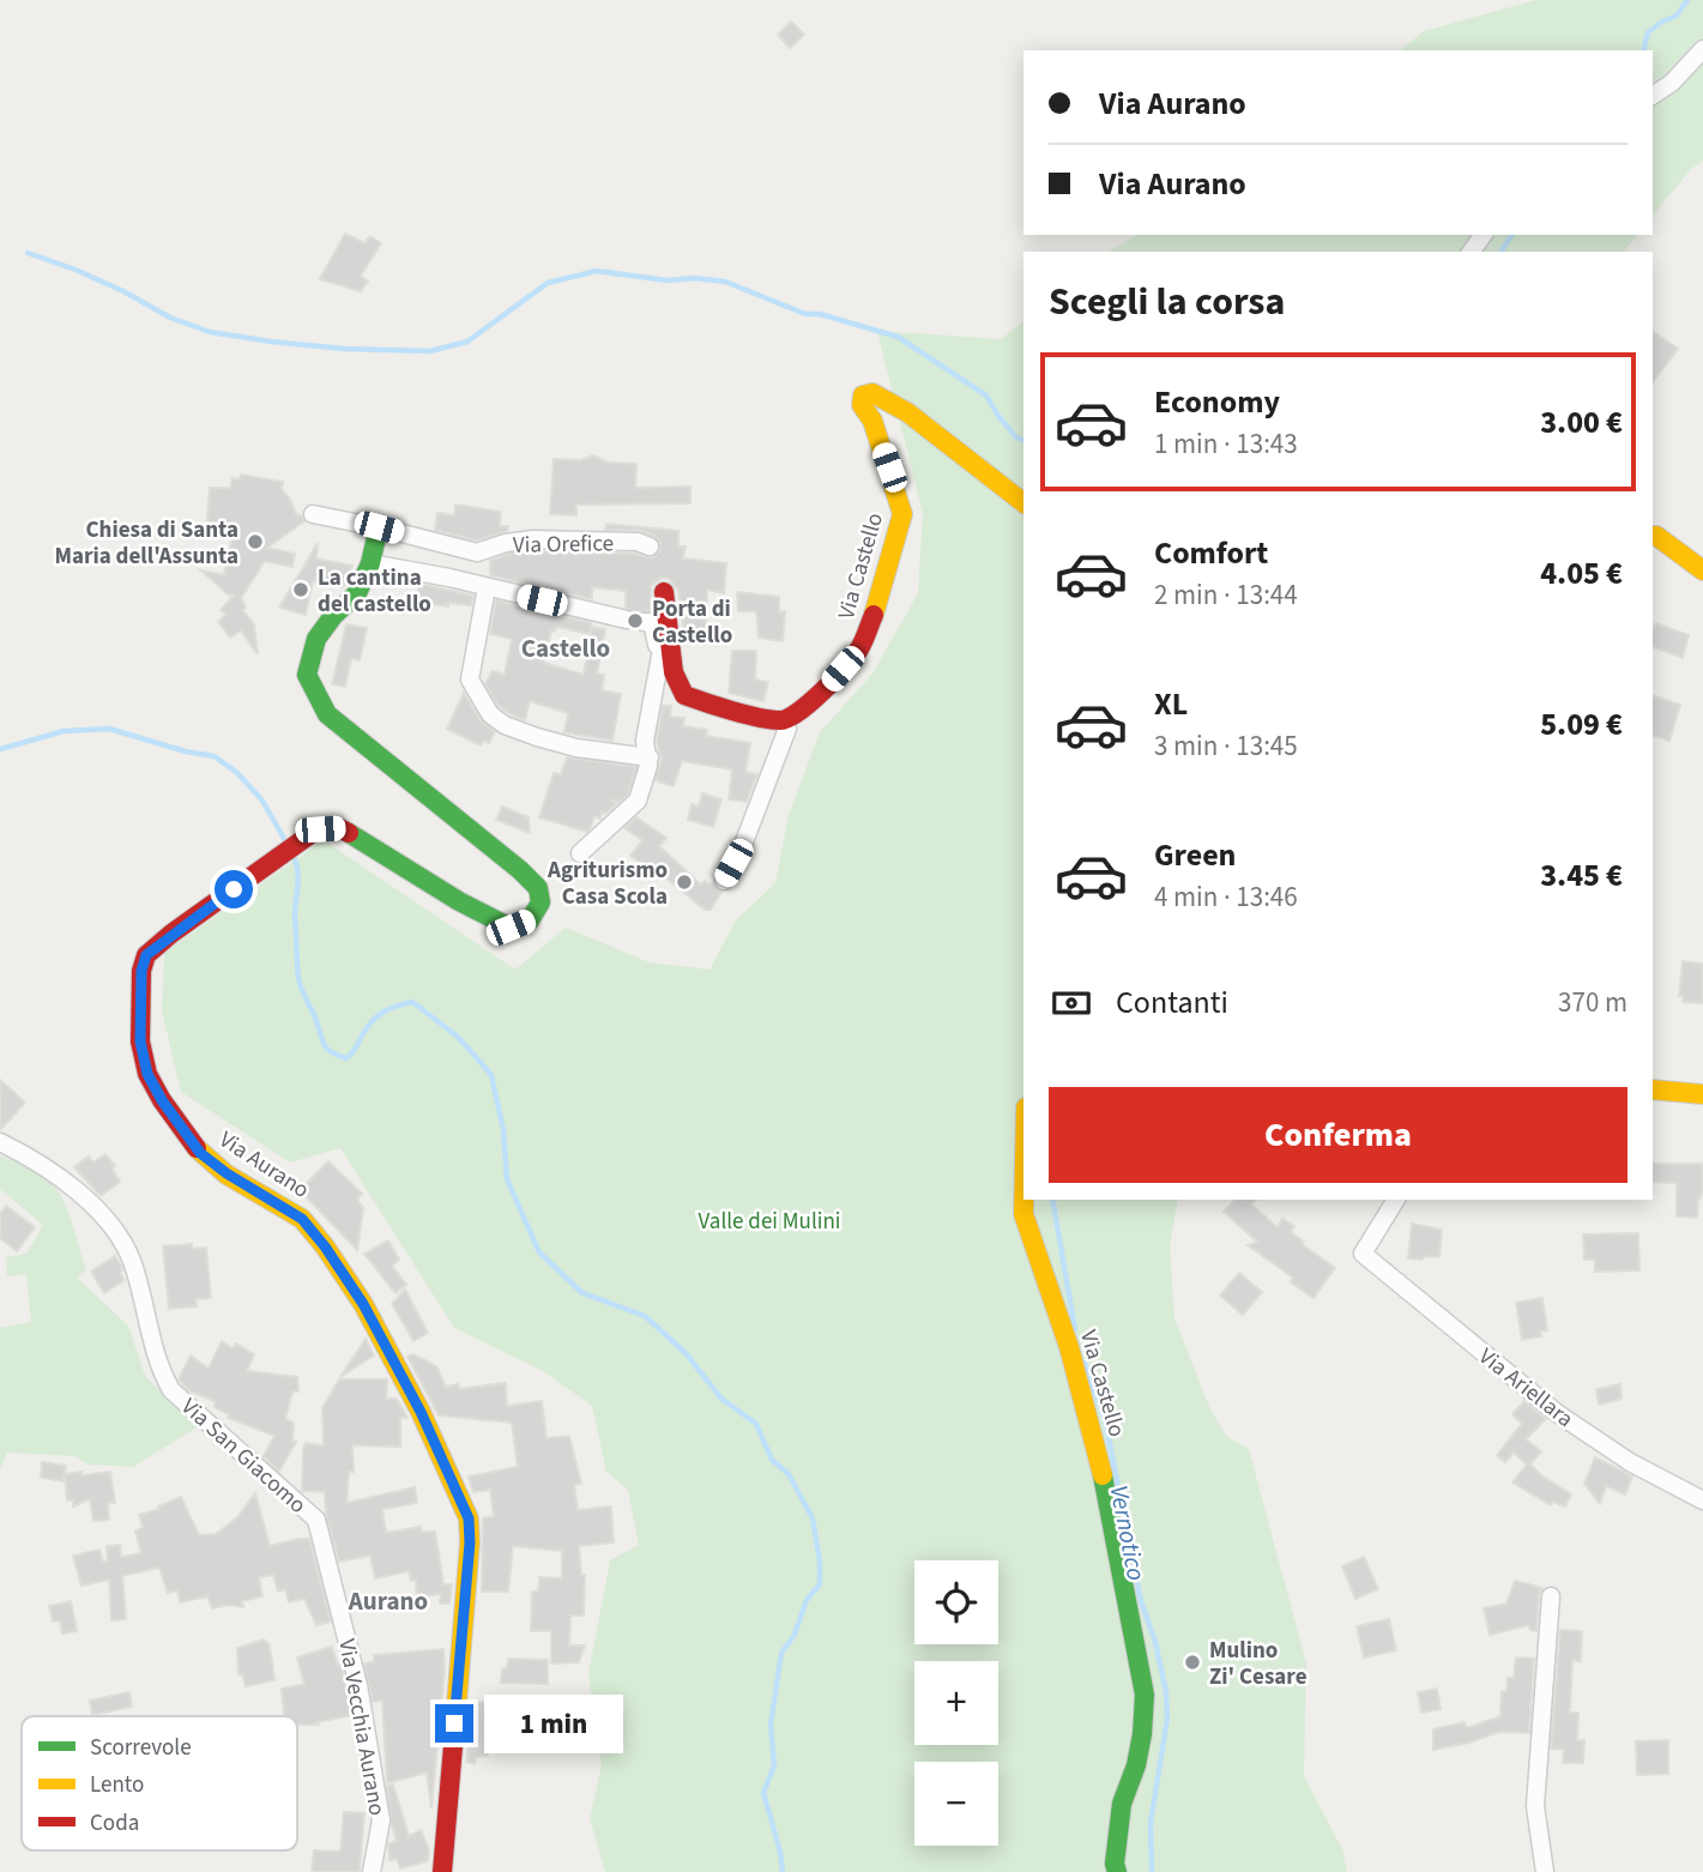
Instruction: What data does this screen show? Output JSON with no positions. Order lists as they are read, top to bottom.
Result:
{
  "streets": {
    "street": [
      "Via Orefice",
      "Via Castello",
      "Via Aurano",
      "Via Ariellara",
      "Via San Giacomo",
      "Via Vecchia Aurano"
    ]
  },
  "crossings": [
    ["Via San Giacomo", "Via Vecchia Aurano"]
  ],
  "districts": ["Castello", "Aurano"],
  "water": ["Vernotico"],
  "parks": ["Valle dei Mulini"],
  "places": [
    "Chiesa di Santa Maria dell'Assunta",
    "La cantina del castello",
    "Porta di Castello",
    "Agriturismo Casa Scola",
    "Mulino Zi' Cesare"
  ],
  "legend": ["Scorrevole", "Lento", "Coda"],
  "page": {
    "banner": ["Via Aurano", "Via Aurano"],
    "heading": "Scegli la corsa",
    "list": [
      {
        "name": "Economy",
        "note": "1 min · 13:43",
        "value": "3.00 €"
      },
      {
        "name": "Comfort",
        "note": "2 min · 13:44",
        "value": "4.05 €"
      },
      {
        "name": "XL",
        "note": "3 min · 13:45",
        "value": "5.09 €"
      },
      {
        "name": "Green",
        "note": "4 min · 13:46",
        "value": "3.45 €"
      }
    ],
    "pay": ["Contanti", "370 m"],
    "buttons": "Conferma",
    "map_buttons": ["+", "−"],
    "bubble": "1 min"
  }
}
